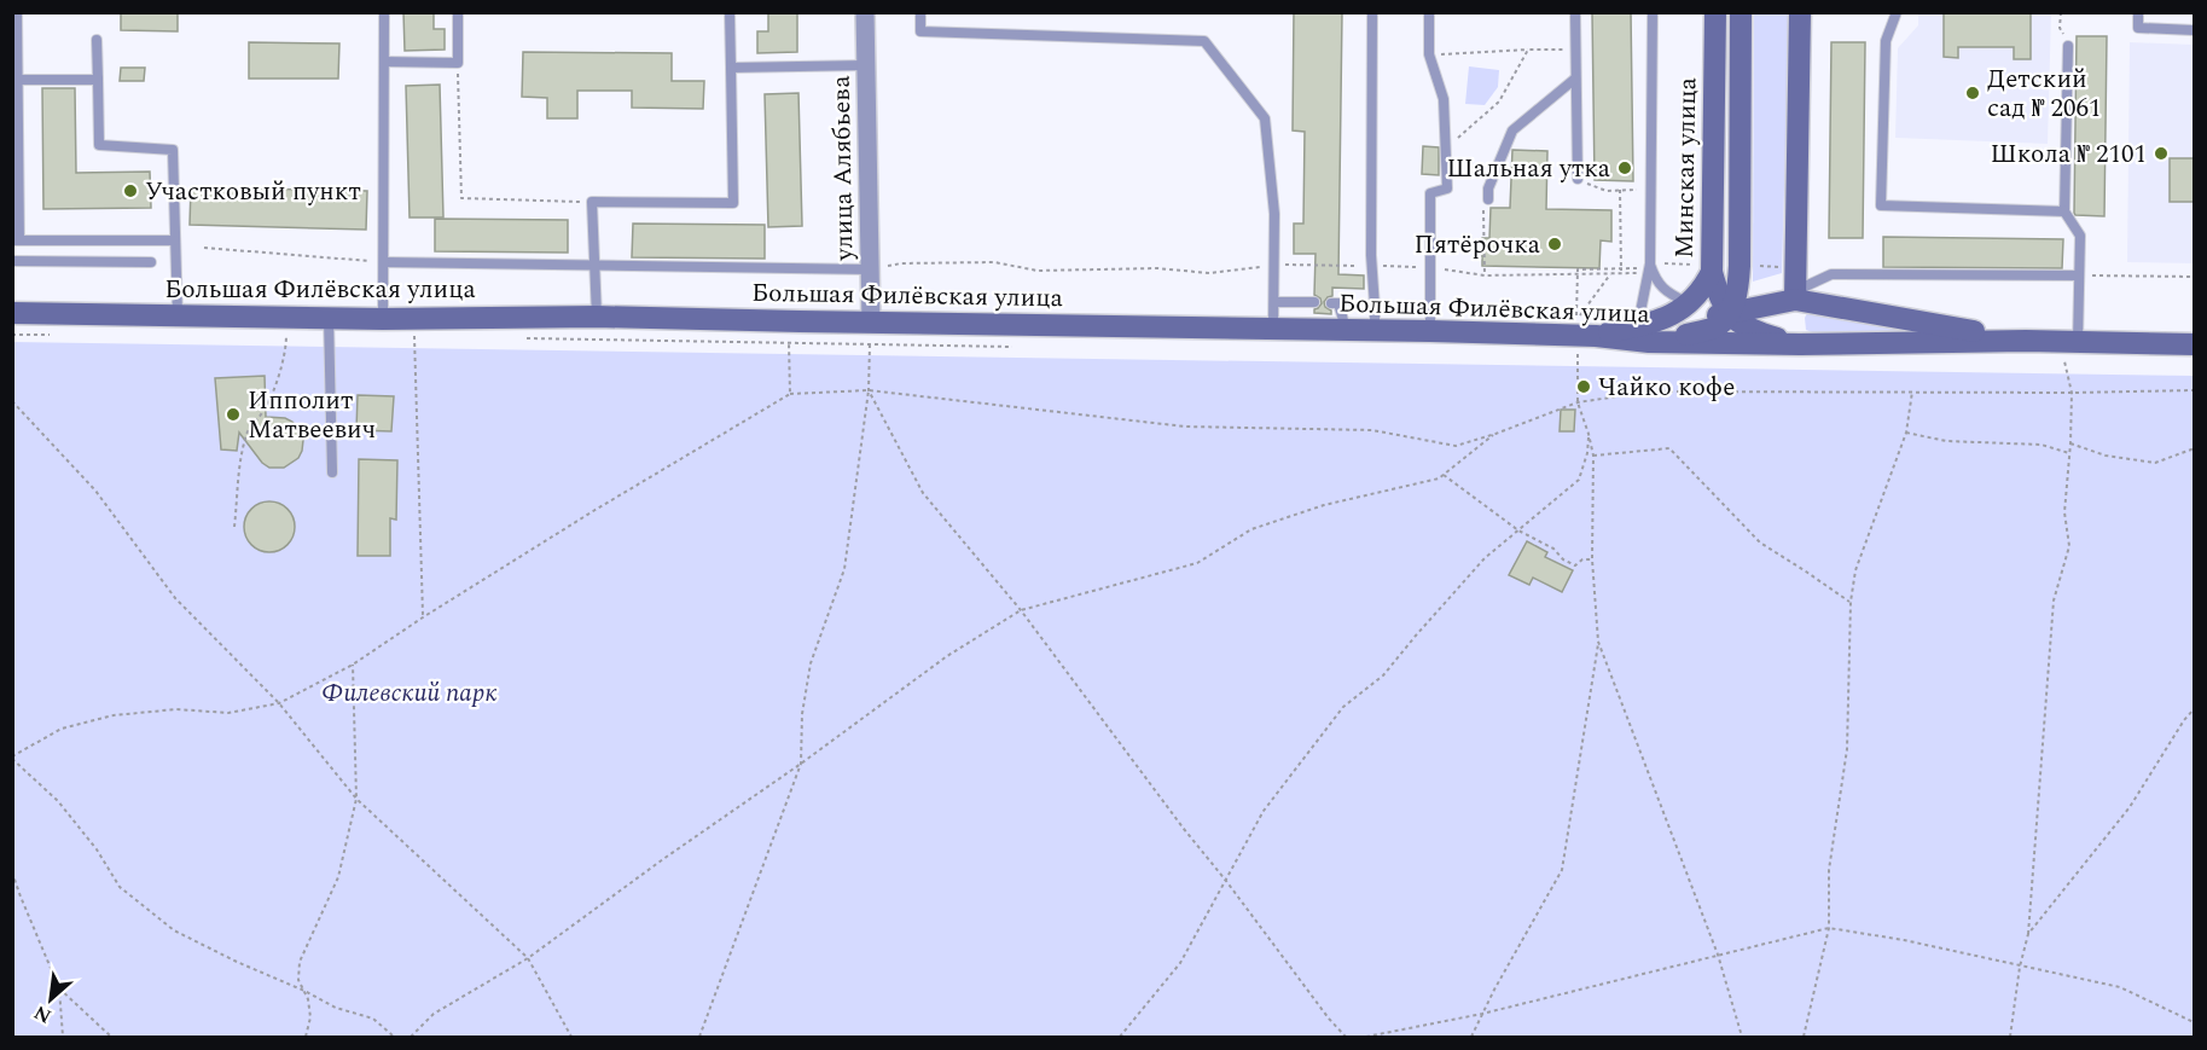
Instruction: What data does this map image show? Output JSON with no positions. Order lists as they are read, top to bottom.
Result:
{
  "streets": {
    "main road": ["Минская улица", "Большая Филёвская улица"],
    "street": ["улица Алябьева"]
  },
  "crossings": [
    ["улица Алябьева", "Большая Филёвская улица"],
    ["Минская улица", "Большая Филёвская улица"]
  ],
  "parks": ["Филевский парк"],
  "places": [
    "Детский сад № 2061",
    "Школа № 2101",
    "Шальная утка",
    "Участковый пункт",
    "Пятёрочка",
    "Чайко кофе",
    "Ипполит Матвеевич"
  ],
  "north": "bottom left"
}
